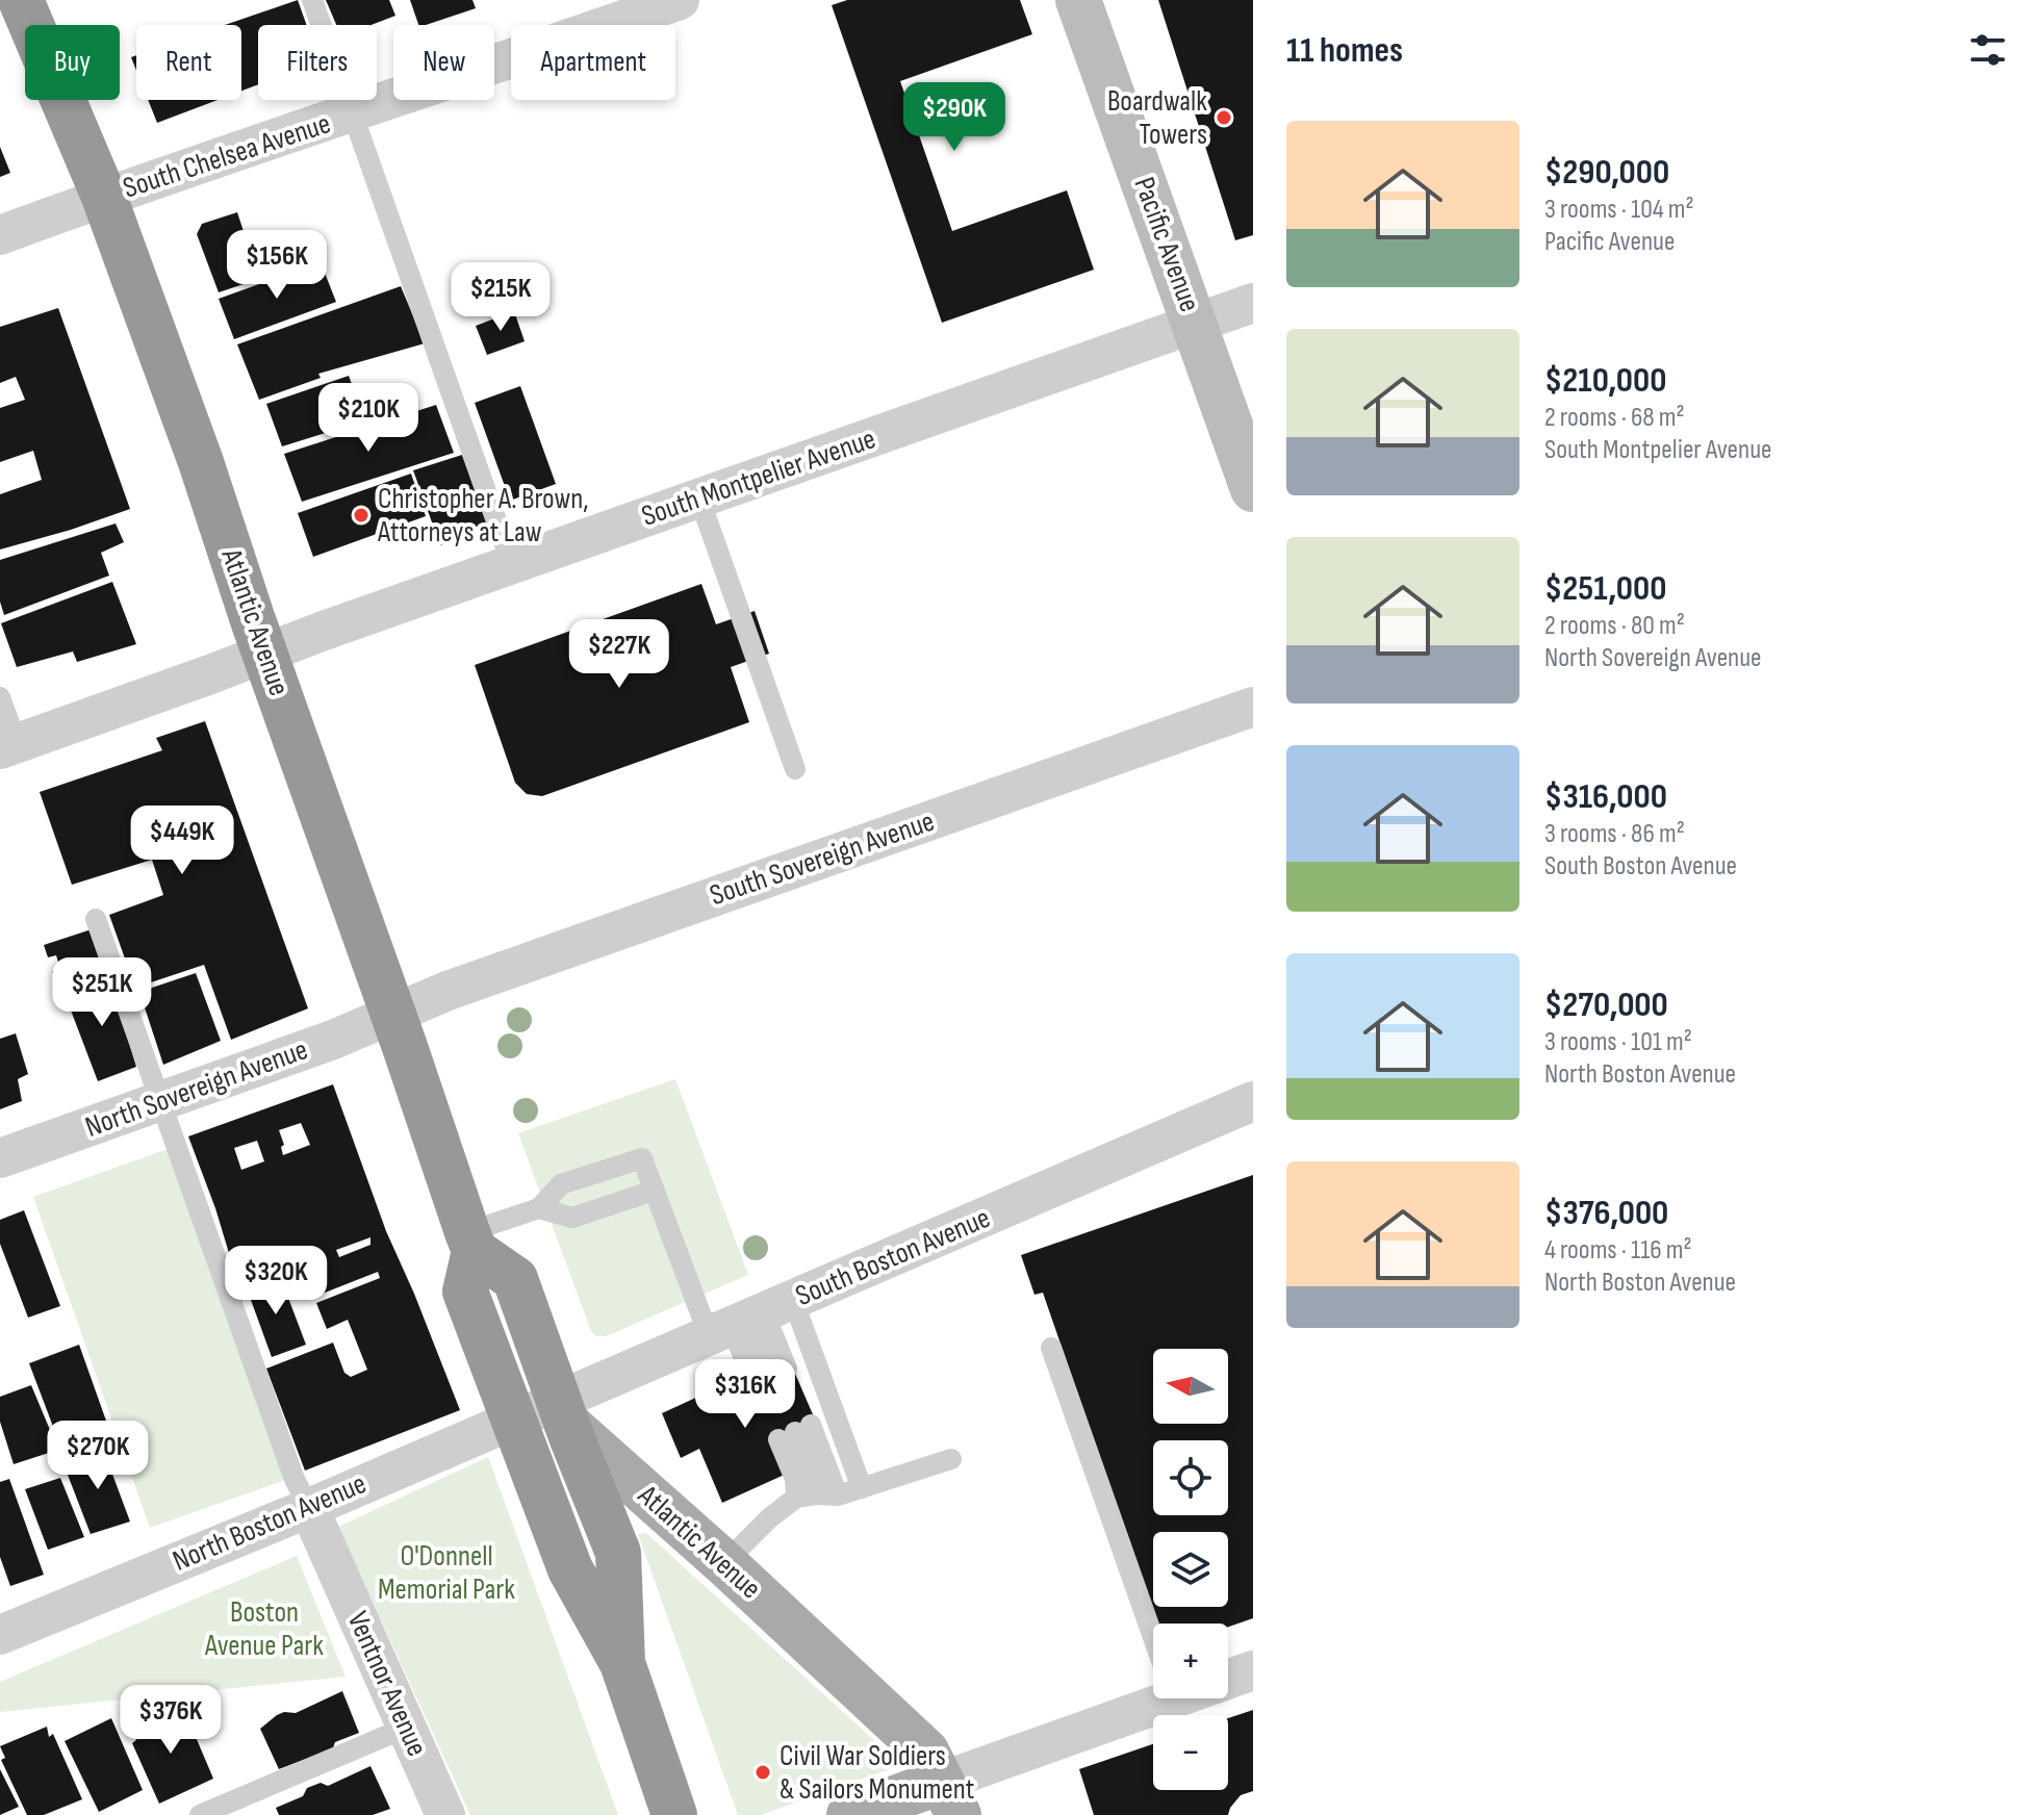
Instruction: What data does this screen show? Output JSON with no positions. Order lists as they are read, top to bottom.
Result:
{
  "streets": {
    "highway": ["Atlantic Avenue"],
    "street": [
      "South Chelsea Avenue",
      "Pacific Avenue",
      "South Montpelier Avenue",
      "South Sovereign Avenue",
      "North Sovereign Avenue",
      "South Boston Avenue",
      "North Boston Avenue",
      "Ventnor Avenue"
    ]
  },
  "crossings": [
    ["South Chelsea Avenue", "Atlantic Avenue"],
    ["Pacific Avenue", "South Montpelier Avenue"],
    ["South Montpelier Avenue", "Atlantic Avenue"],
    ["Atlantic Avenue", "South Sovereign Avenue"],
    ["Atlantic Avenue", "North Sovereign Avenue"],
    ["Atlantic Avenue", "South Boston Avenue"],
    ["Atlantic Avenue", "North Boston Avenue"],
    ["South Sovereign Avenue", "North Sovereign Avenue"],
    ["South Boston Avenue", "North Boston Avenue"],
    ["North Boston Avenue", "Ventnor Avenue"]
  ],
  "parks": ["O'Donnell Memorial Park", "Boston Avenue Park"],
  "places": ["Boardwalk Towers", "Christopher A. Brown, Attorneys at Law", "Civil War Soldiers & Sailors Monument"],
  "north": "left",
  "page": {
    "heading": "11 homes",
    "chip": [
      "Buy",
      "Rent",
      "Filters",
      "New",
      "Apartment"
    ],
    "price": [
      "$290K",
      "$156K",
      "$215K",
      "$210K",
      "$227K",
      "$449K",
      "$251K",
      "$320K",
      "$316K",
      "$270K",
      "$376K"
    ],
    "list": [
      {
        "name": "$290,000",
        "note": "3 rooms · 104 m² · Pacific Avenue"
      },
      {
        "name": "$210,000",
        "note": "2 rooms · 68 m² · South Montpelier Avenue"
      },
      {
        "name": "$251,000",
        "note": "2 rooms · 80 m² · North Sovereign Avenue"
      },
      {
        "name": "$316,000",
        "note": "3 rooms · 86 m² · South Boston Avenue"
      },
      {
        "name": "$270,000",
        "note": "3 rooms · 101 m² · North Boston Avenue"
      },
      {
        "name": "$376,000",
        "note": "4 rooms · 116 m² · North Boston Avenue"
      }
    ],
    "map_buttons": ["+", "−"]
  }
}
